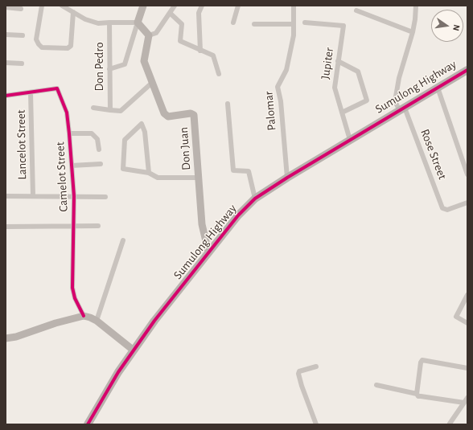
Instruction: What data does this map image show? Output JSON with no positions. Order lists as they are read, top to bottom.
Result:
{
  "streets": {
    "main road": ["Sumulong Highway"],
    "street": [
      "Jupiter",
      "Don Pedro",
      "Palomar",
      "Lancelot Street",
      "Don Juan",
      "Rose Street",
      "Camelot Street"
    ]
  },
  "crossings": [
    ["Jupiter", "Sumulong Highway"],
    ["Sumulong Highway", "Palomar"],
    ["Sumulong Highway", "Don Juan"],
    ["Sumulong Highway", "Rose Street"],
    ["Lancelot Street", "Camelot Street"]
  ],
  "north": "right"
}
